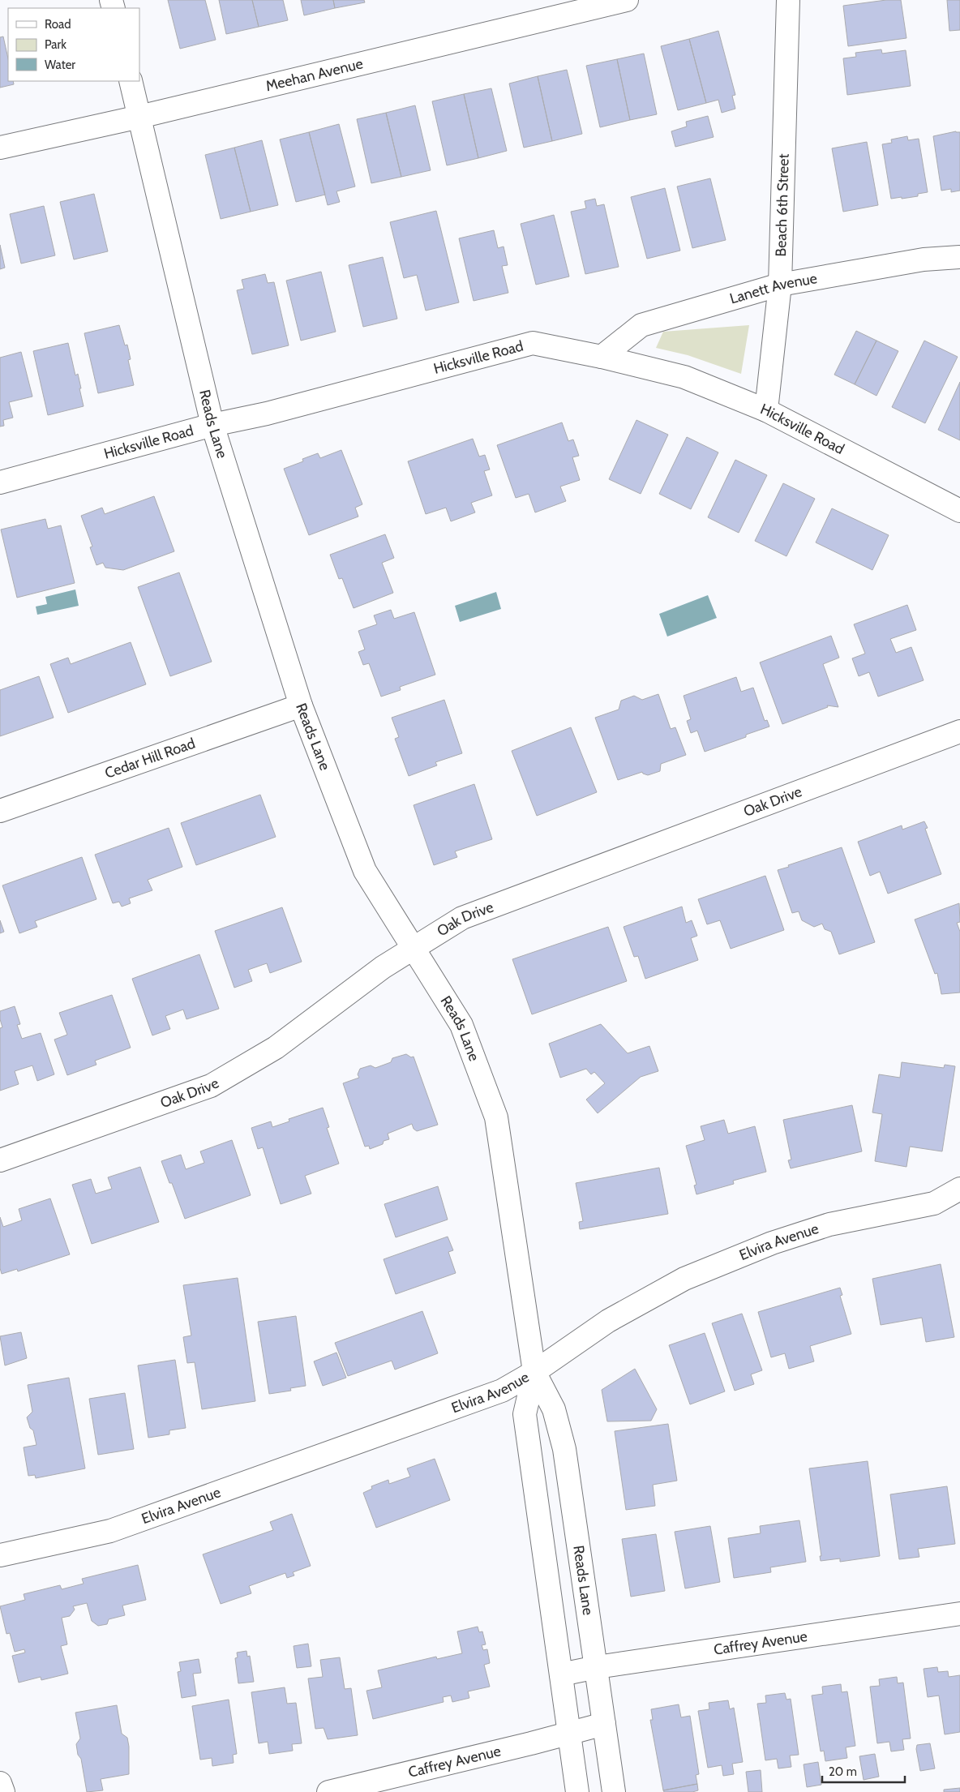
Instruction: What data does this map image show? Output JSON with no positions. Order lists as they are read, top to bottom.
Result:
{
  "streets": {
    "street": [
      "Meehan Avenue",
      "Beach 6th Street",
      "Lanett Avenue",
      "Hicksville Road",
      "Reads Lane",
      "Cedar Hill Road",
      "Oak Drive",
      "Elvira Avenue",
      "Caffrey Avenue"
    ]
  },
  "crossings": [
    ["Meehan Avenue", "Reads Lane"],
    ["Beach 6th Street", "Lanett Avenue"],
    ["Beach 6th Street", "Hicksville Road"],
    ["Lanett Avenue", "Hicksville Road"],
    ["Hicksville Road", "Reads Lane"],
    ["Reads Lane", "Cedar Hill Road"],
    ["Reads Lane", "Oak Drive"],
    ["Reads Lane", "Elvira Avenue"],
    ["Reads Lane", "Caffrey Avenue"]
  ],
  "legend": ["Road", "Park", "Water"],
  "scale_bar": "20 m"
}
